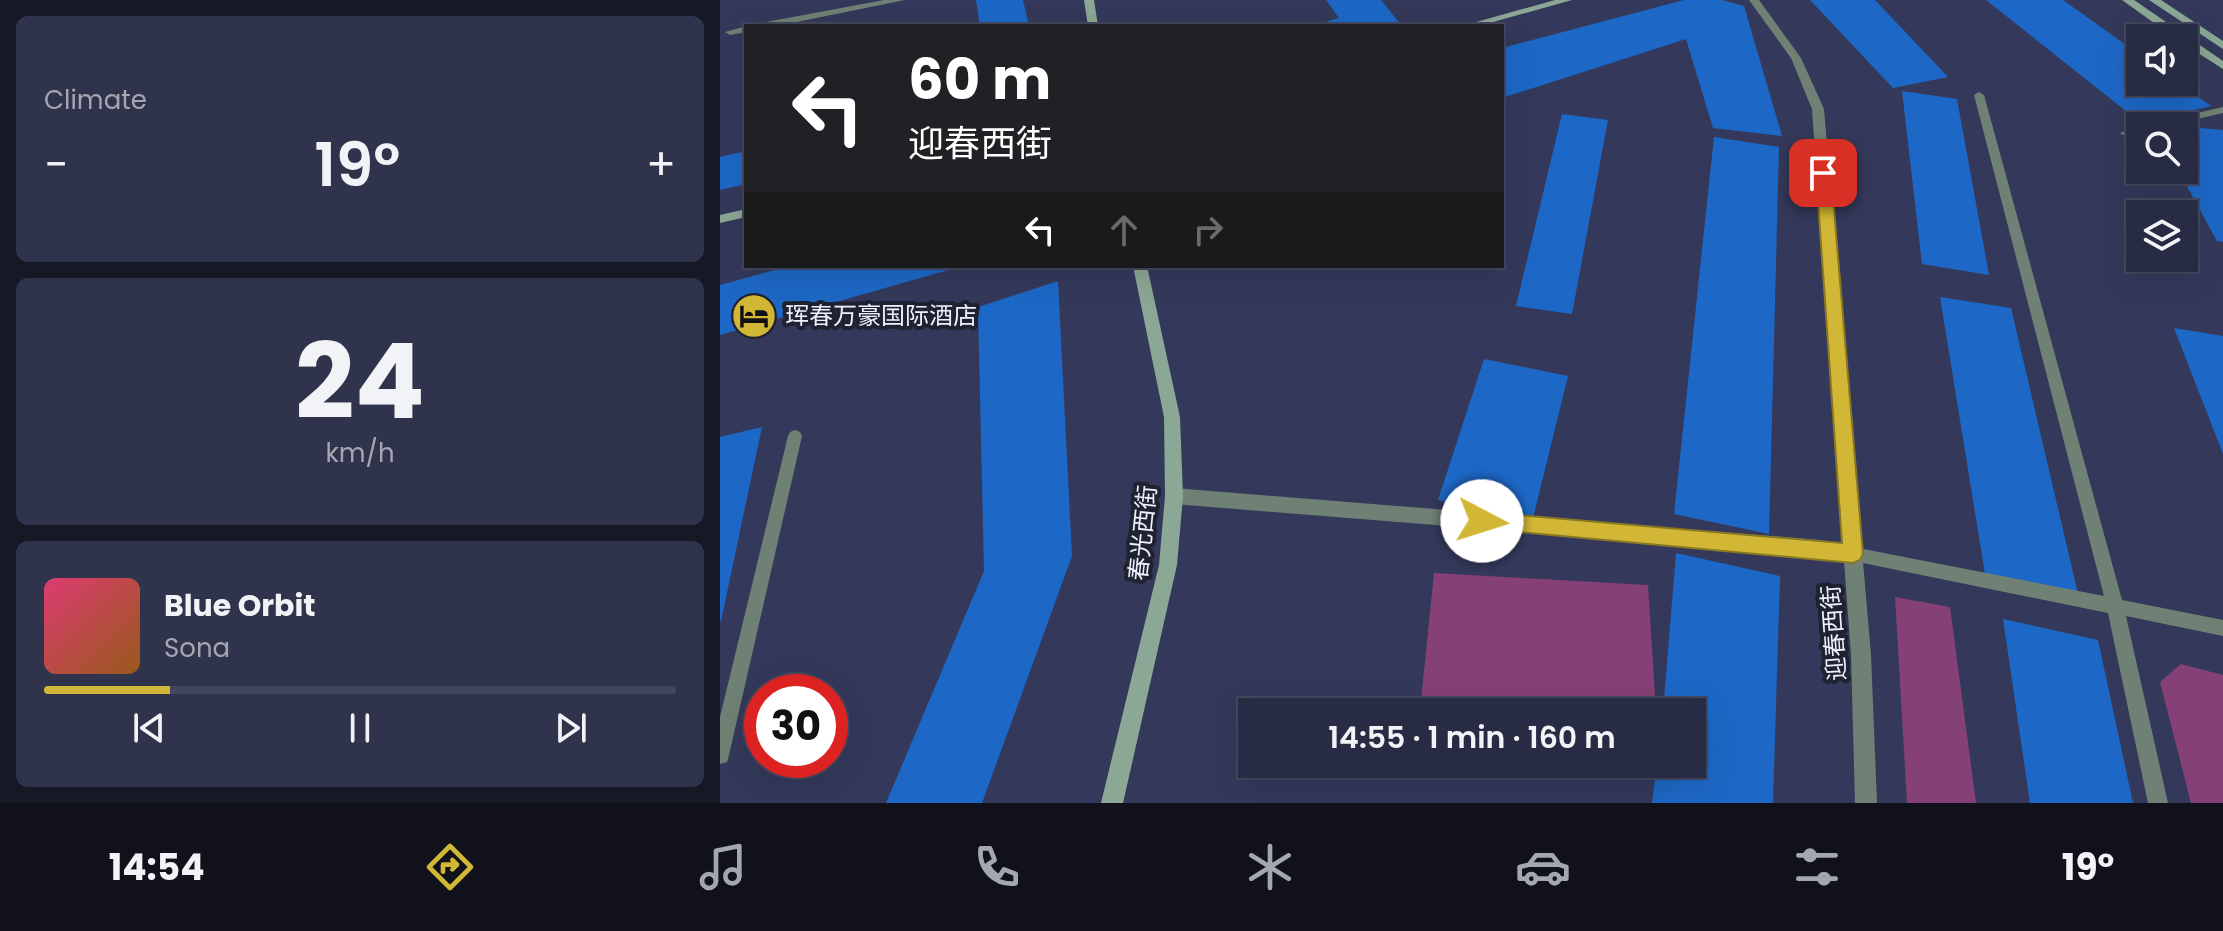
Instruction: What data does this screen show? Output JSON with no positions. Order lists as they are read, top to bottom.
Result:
{
  "streets": {
    "street": ["春光西街", "迎春西街"]
  },
  "places": {
    "hotel": ["珲春万豪国际酒店"]
  },
  "page": {
    "tile": [
      "Climate",
      ["24", "km/h"]
    ],
    "turn": ["60 m", "迎春西街"],
    "heat": ["−", "19°", "+"],
    "song": ["Blue Orbit", "Sona"],
    "limit": "30",
    "trip": "14:55 · 1 min · 160 m",
    "tabs": ["14:54", "19°"]
  }
}
